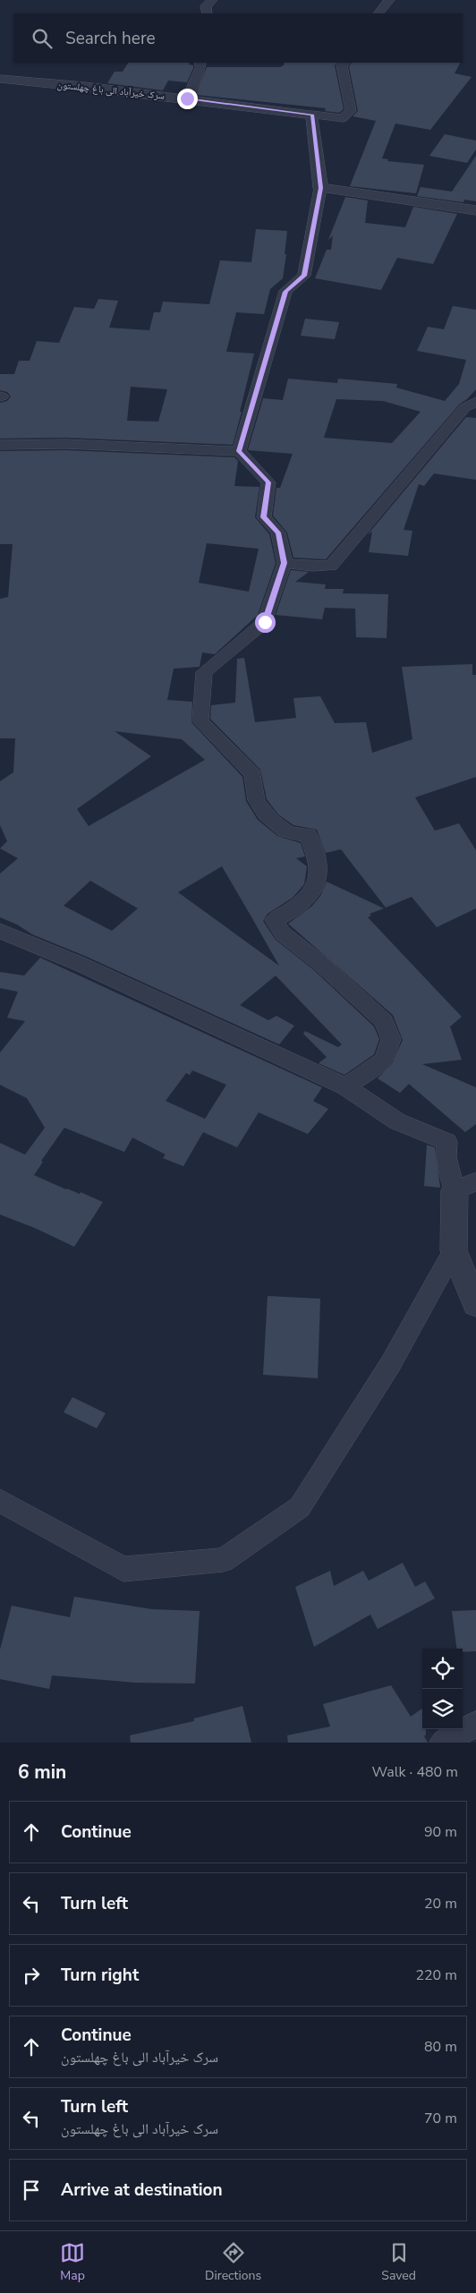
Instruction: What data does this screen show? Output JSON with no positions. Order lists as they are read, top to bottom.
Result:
{
  "streets": {
    "street": ["سرک خیرآباد الی باغ چهلستون"]
  },
  "page": {
    "search": "Search here",
    "heading": ["6 min", "Walk · 480 m"],
    "list": [
      ["Continue", "90 m"],
      ["Turn left", "20 m"],
      ["Turn right", "220 m"],
      ["Continue", "سرک خیرآباد الی باغ چهلستون", "80 m"],
      ["Turn left", "سرک خیرآباد الی باغ چهلستون", "70 m"],
      "Arrive at destination"
    ],
    "nav": ["Map", "Directions", "Saved"]
  }
}
